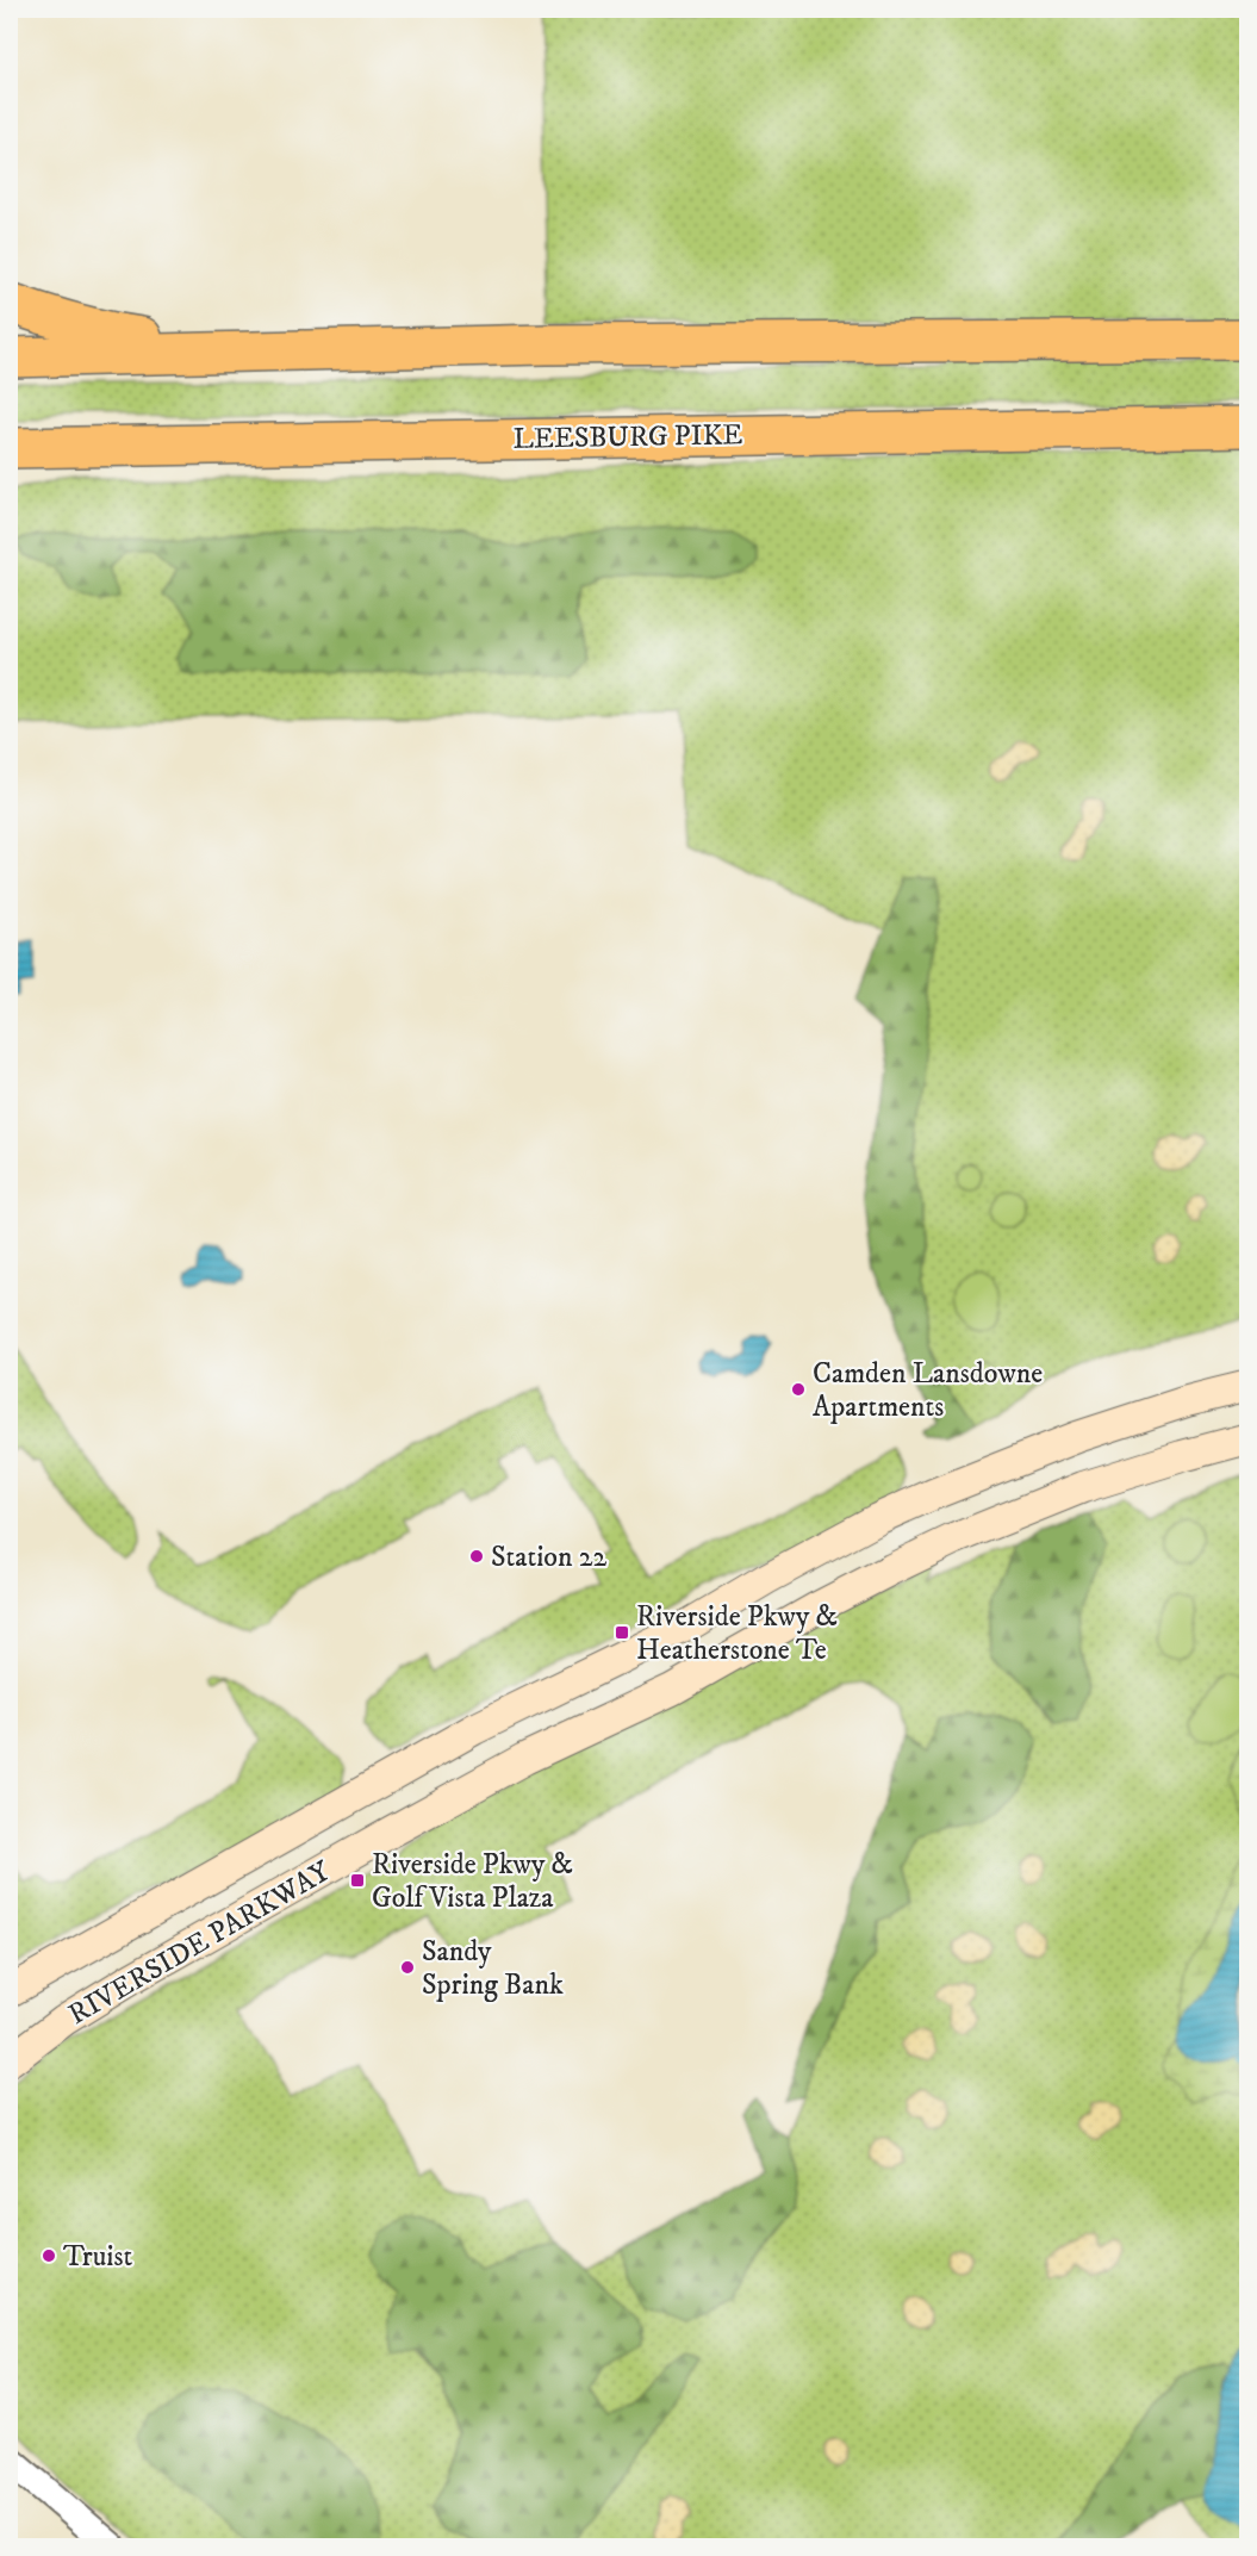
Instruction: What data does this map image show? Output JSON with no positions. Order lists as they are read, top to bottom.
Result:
{
  "streets": {
    "highway": ["LEESBURG PIKE"],
    "main road": ["RIVERSIDE PARKWAY"]
  },
  "places": {
    "other": [
      "Camden Lansdowne Apartments",
      "Station 22",
      "Sandy Spring Bank",
      "Truist"
    ],
    "transit": ["Riverside Pkwy & Heatherstone Te", "Riverside Pkwy & Golf Vista Plaza"]
  }
}
